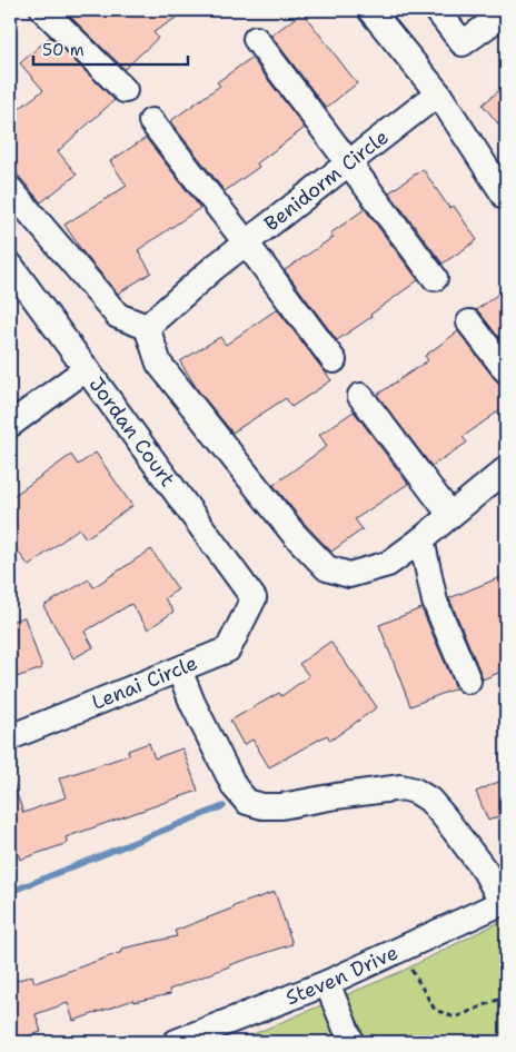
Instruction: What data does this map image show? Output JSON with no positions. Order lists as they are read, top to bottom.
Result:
{
  "streets": {
    "street": [
      "Benidorm Circle",
      "Jordan Court",
      "Lenai Circle",
      "Steven Drive"
    ]
  },
  "crossings": [
    ["Jordan Court", "Lenai Circle"]
  ],
  "scale_bar": "50 m"
}
